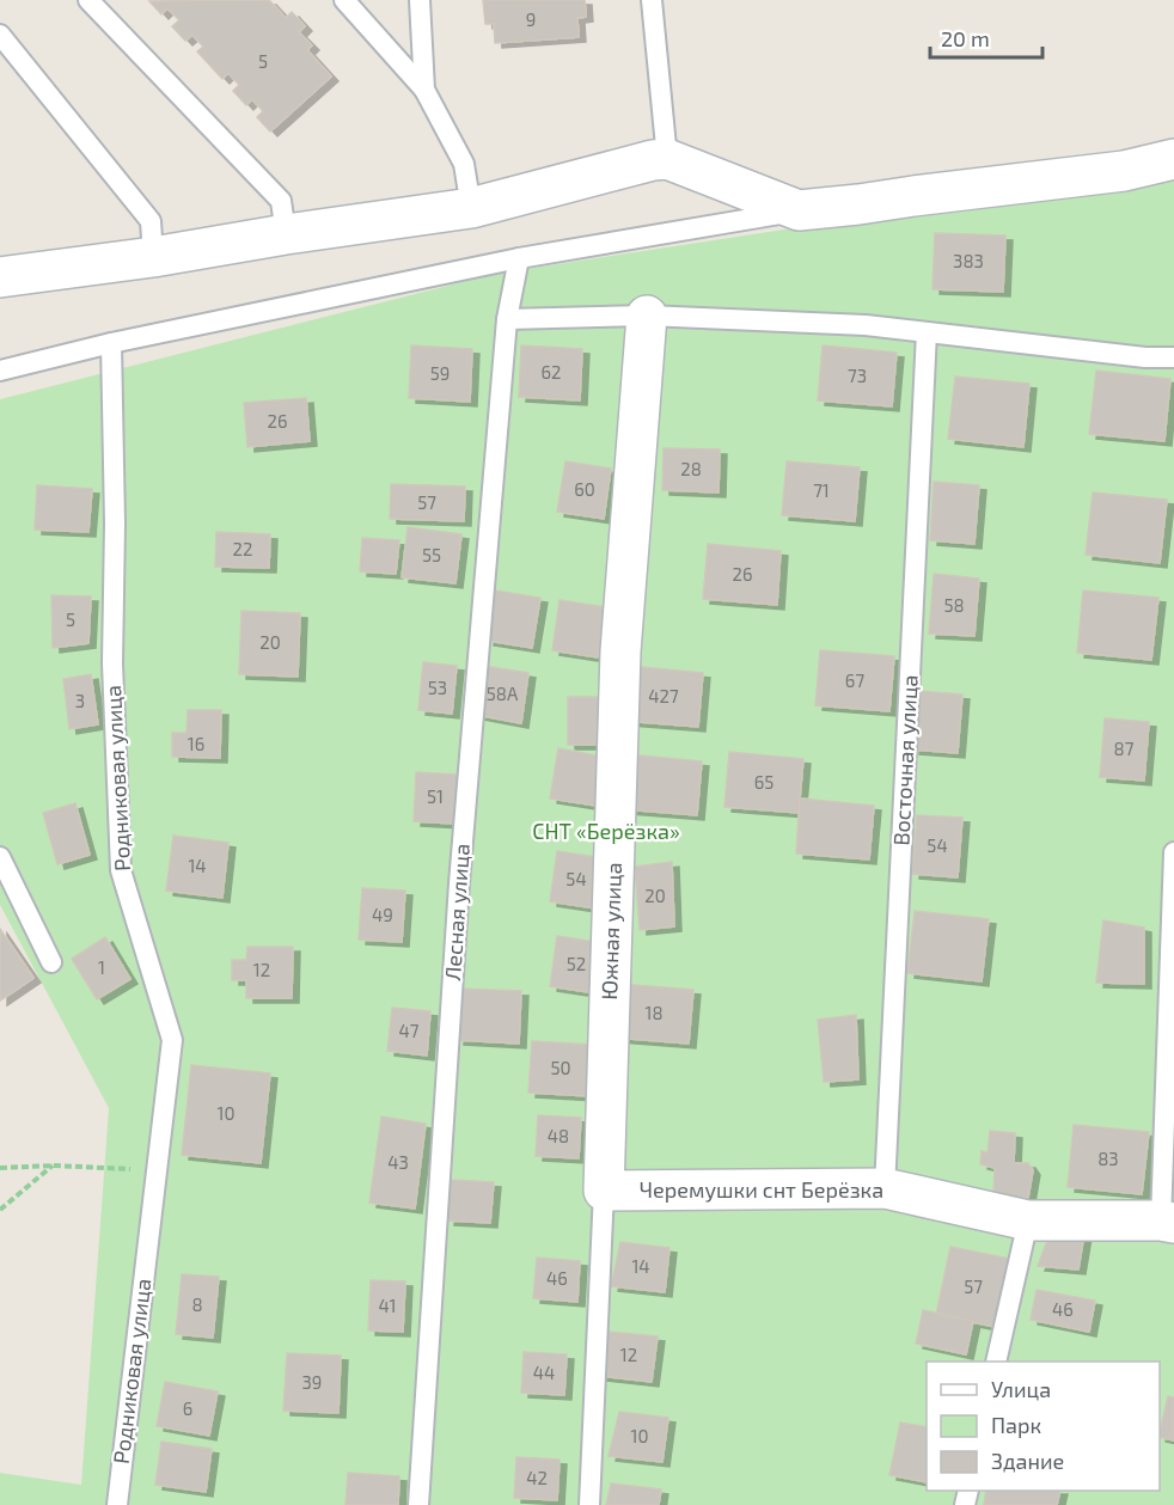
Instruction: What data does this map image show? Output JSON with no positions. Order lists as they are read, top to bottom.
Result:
{
  "streets": {
    "street": ["Южная улица", "Черемушки снт Берёзка"],
    "lane": ["Восточная улица", "Родниковая улица", "Лесная улица"]
  },
  "crossings": [
    ["Восточная улица", "Черемушки снт Берёзка"],
    ["Южная улица", "Черемушки снт Берёзка"]
  ],
  "parks": ["СНТ «Берёзка»"],
  "house_numbers": [
    "9",
    "5",
    "383",
    "62",
    "59",
    "73",
    "26",
    "28",
    "60",
    "71",
    "57",
    "22",
    "55",
    "26",
    "58",
    "5",
    "20",
    "67",
    "53",
    "58А",
    "427",
    "3",
    "16",
    "87",
    "65",
    "51",
    "54",
    "14",
    "54",
    "20",
    "49",
    "52",
    "1",
    "12",
    "18",
    "47",
    "50",
    "10",
    "48",
    "83",
    "43",
    "14",
    "46",
    "57",
    "8",
    "41",
    "46",
    "12",
    "44",
    "39",
    "6",
    "10",
    "42"
  ],
  "legend": ["Улица", "Парк", "Здание"],
  "scale_bar": "20 m"
}
